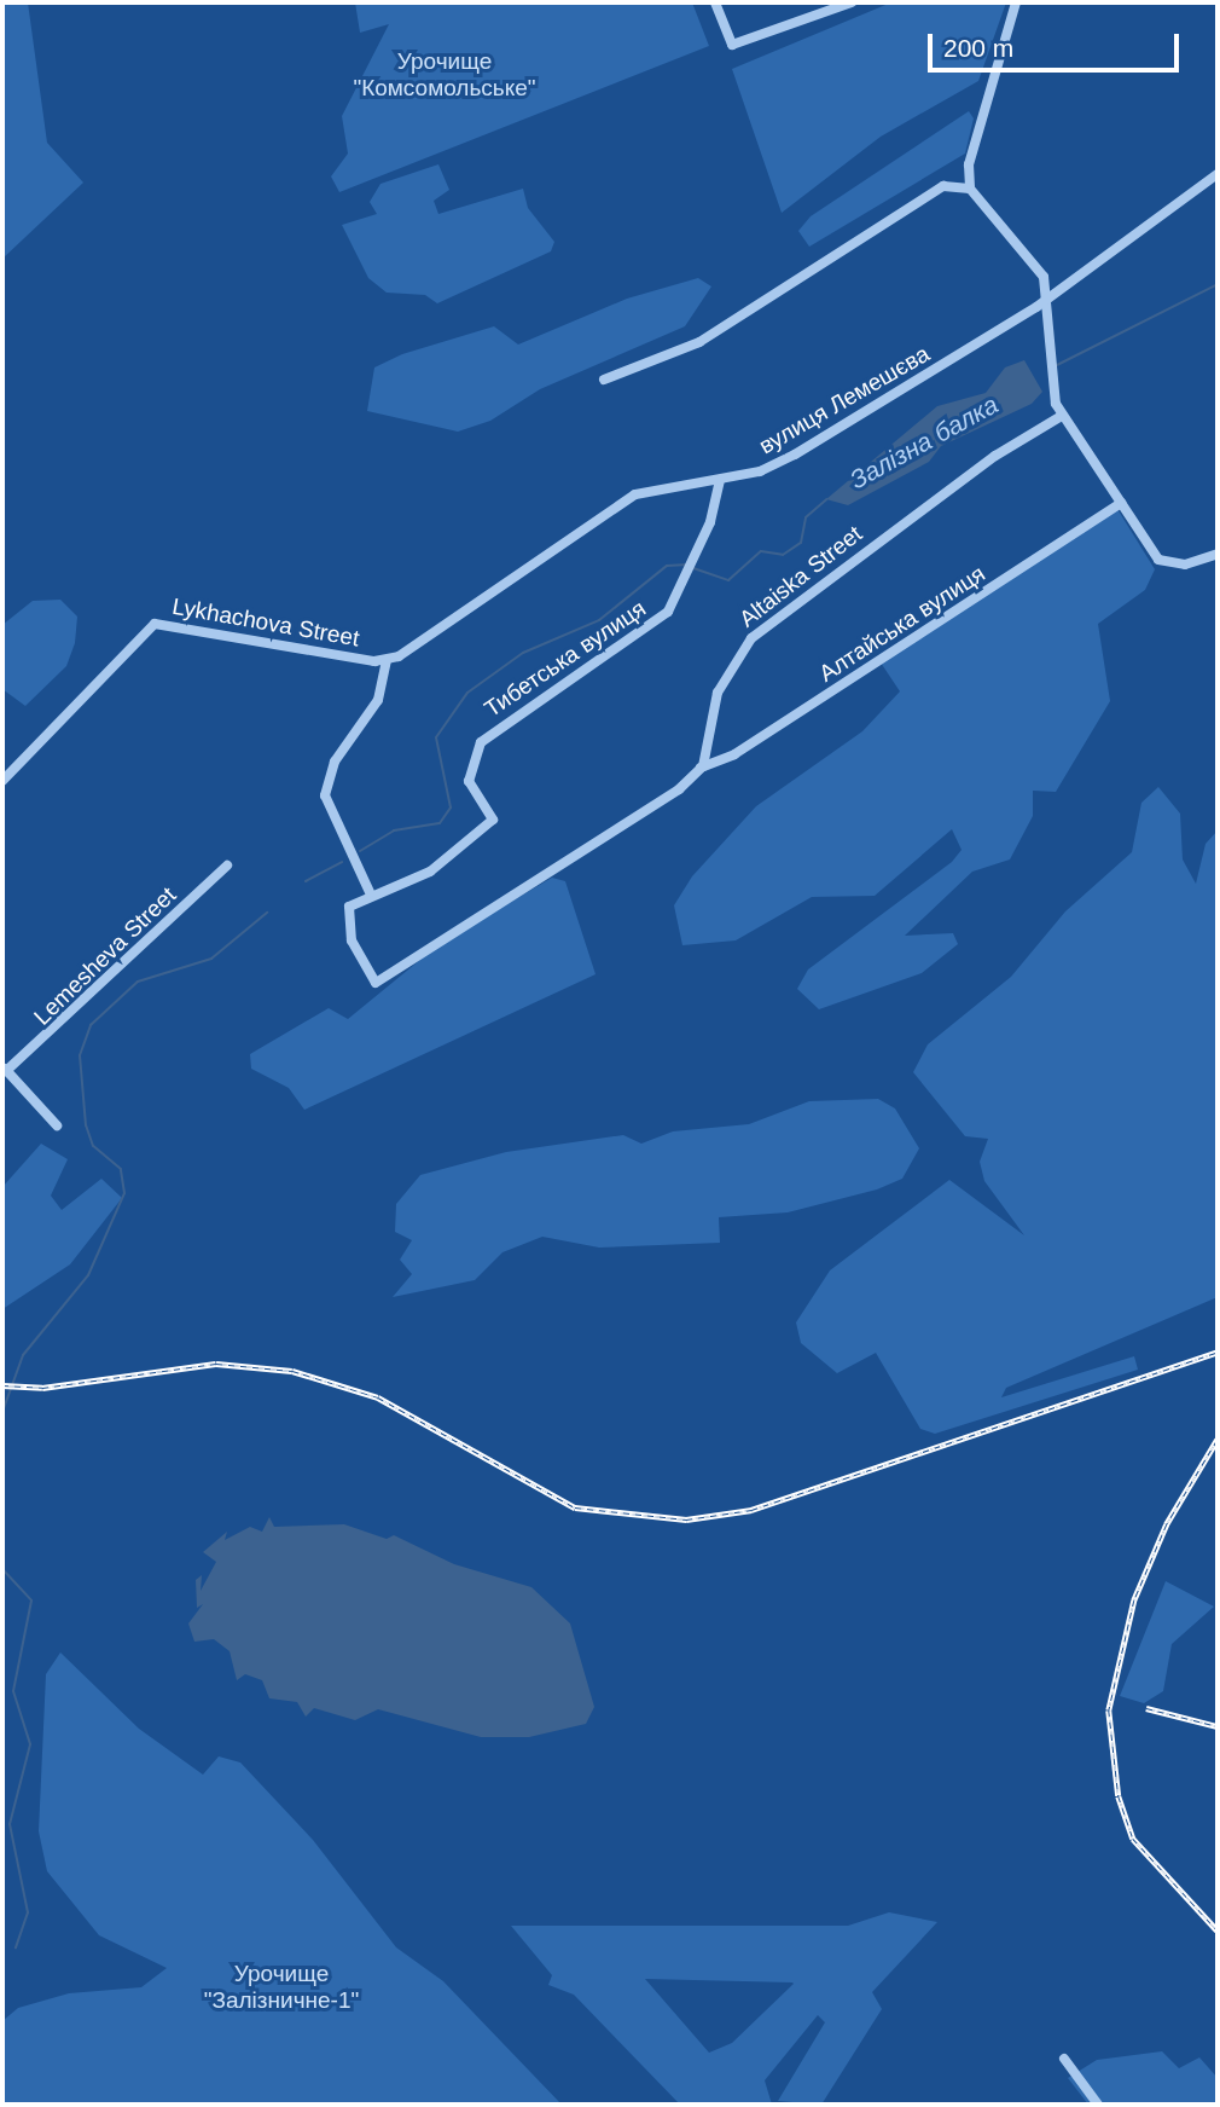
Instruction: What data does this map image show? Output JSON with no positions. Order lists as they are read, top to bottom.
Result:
{
  "streets": {
    "street": [
      "вулиця Лемешєва",
      "Altaiska Street",
      "Lykhachova Street",
      "Алтайська вулиця",
      "Тибетська вулиця",
      "Lemesheva Street"
    ]
  },
  "crossings": [
    ["вулиця Лемешєва", "Lykhachova Street"],
    ["вулиця Лемешєва", "Тибетська вулиця"],
    ["Altaiska Street", "Алтайська вулиця"]
  ],
  "water": ["Залізна балка"],
  "parks": ["Урочище \"Комсомольське\"", "Урочище \"Залізничне-1\""],
  "scale_bar": "200 m"
}
